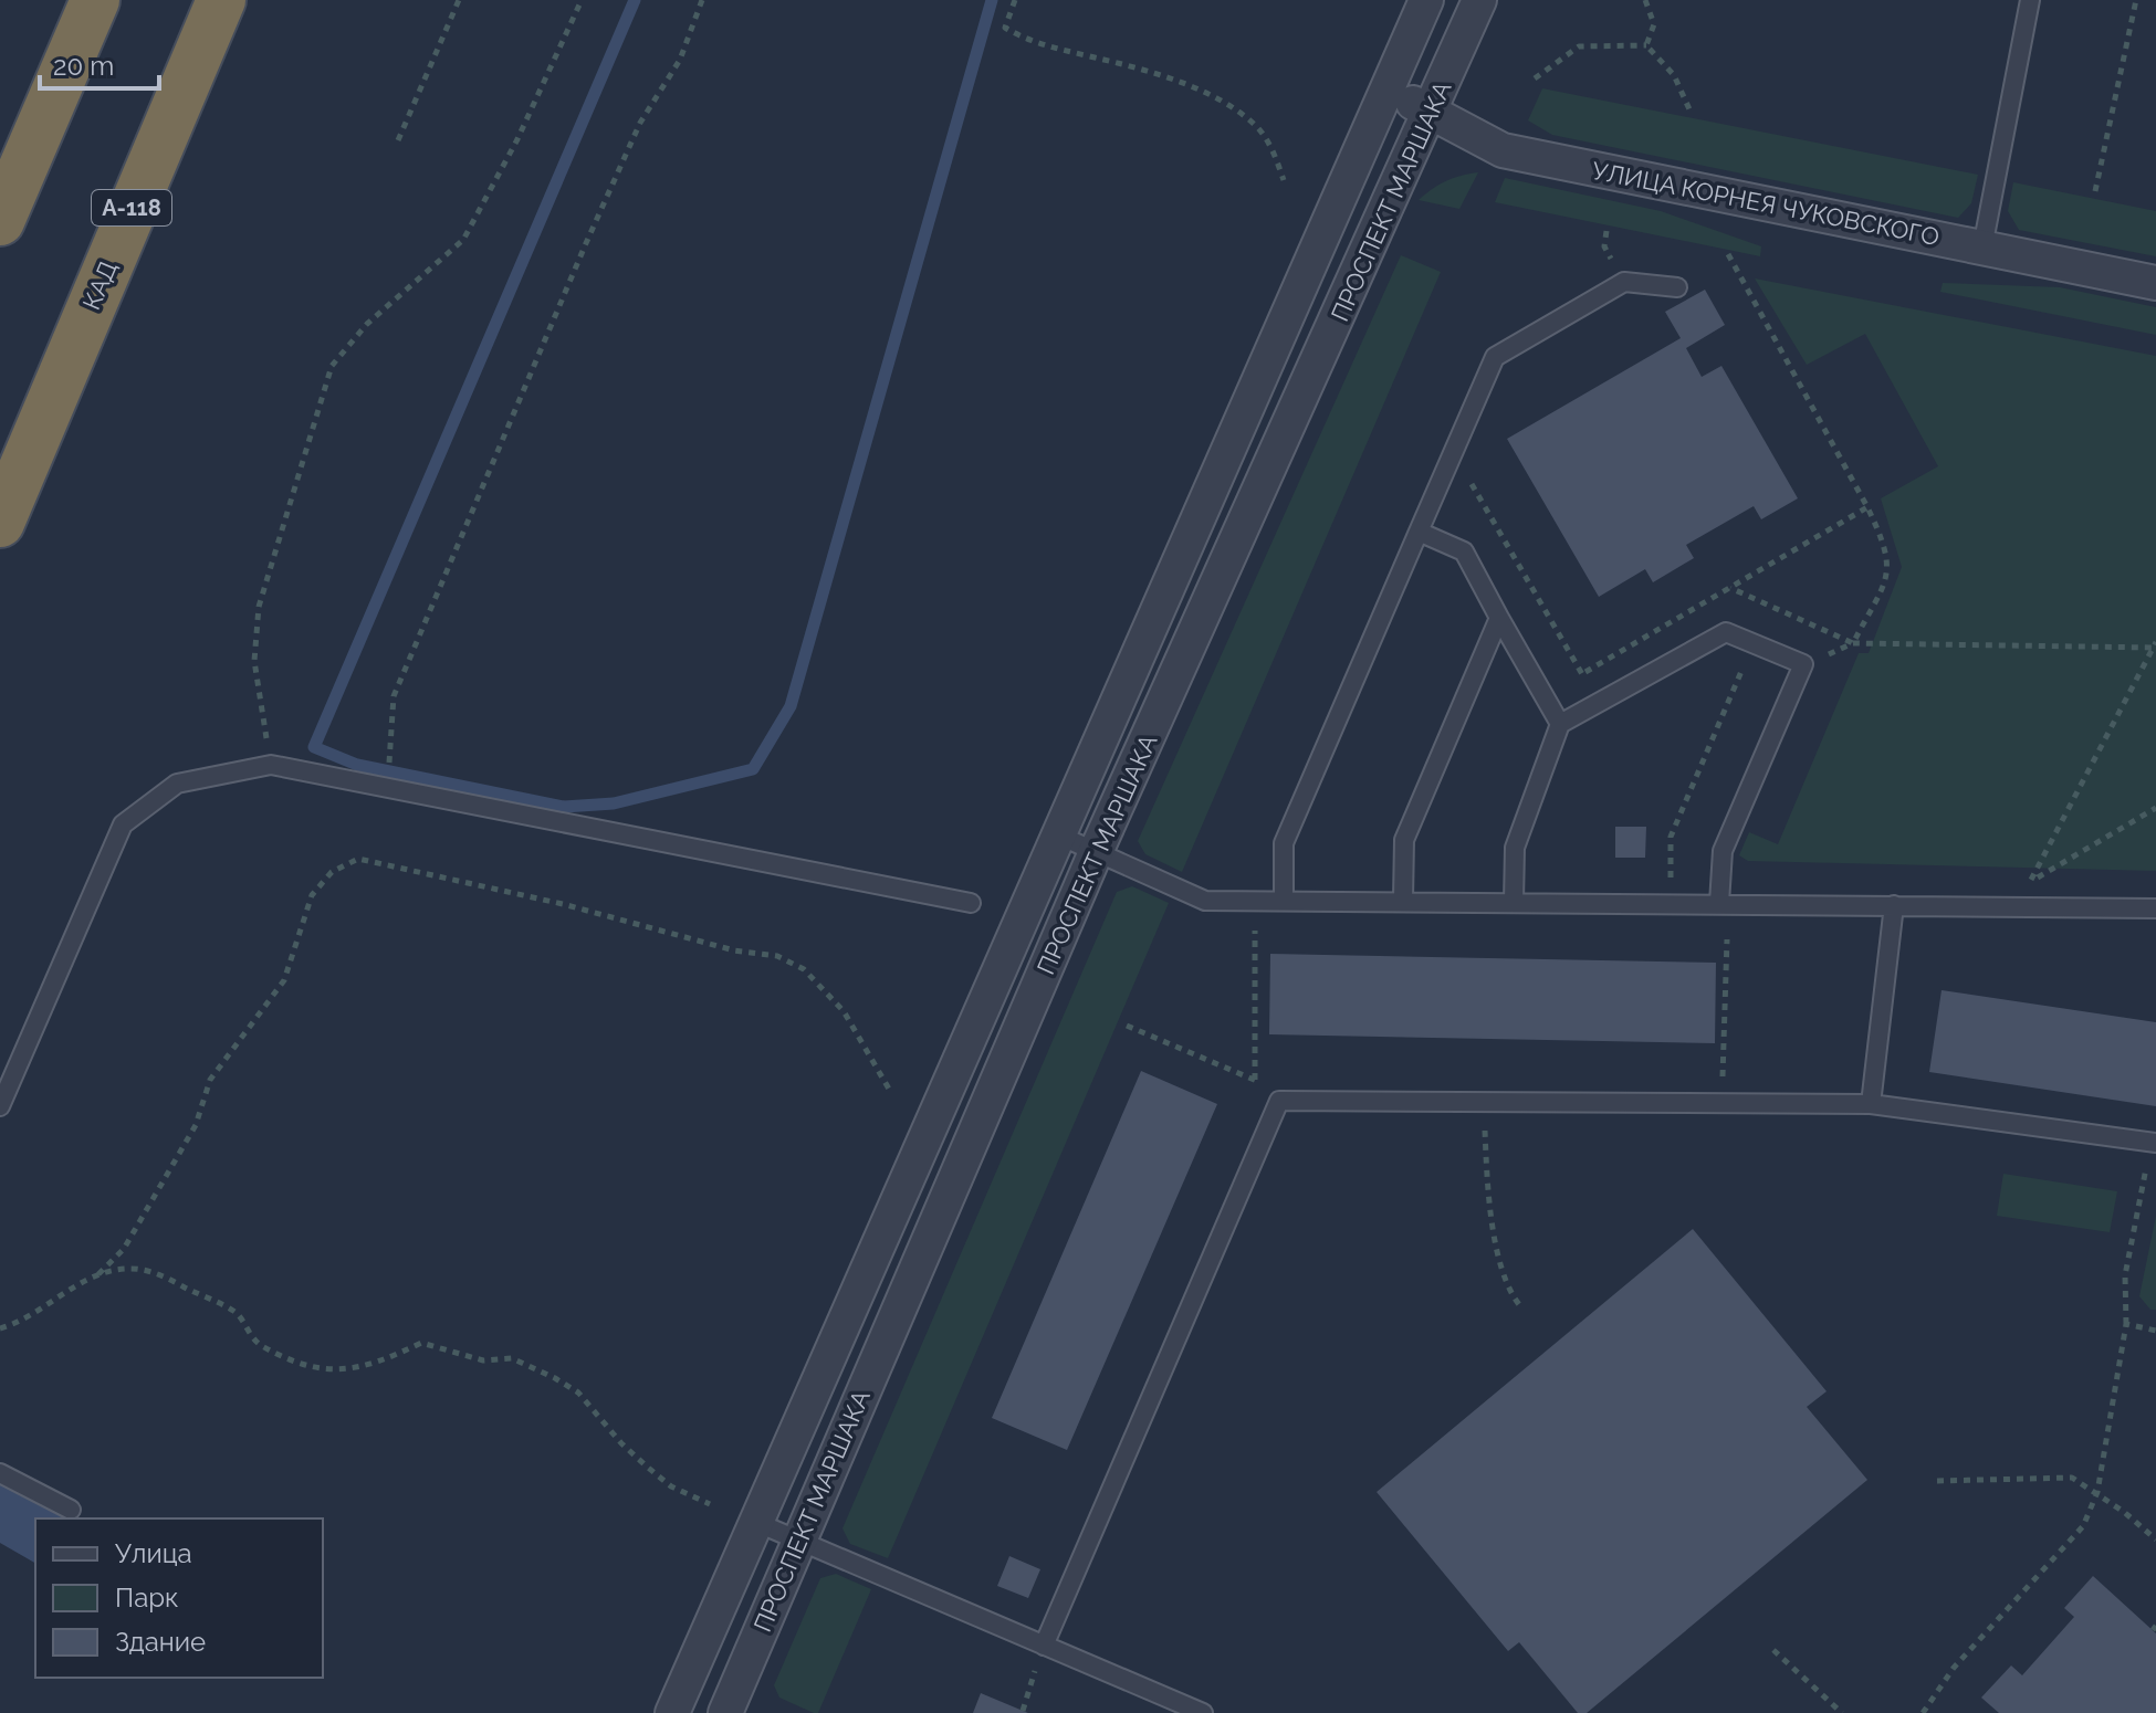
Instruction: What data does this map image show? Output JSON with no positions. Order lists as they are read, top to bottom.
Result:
{
  "streets": {
    "highway": ["А-118", "КАД"],
    "street": ["ПРОСПЕКТ МАРШАКА", "УЛИЦА КОРНЕЯ ЧУКОВСКОГО"]
  },
  "crossings": [
    ["ПРОСПЕКТ МАРШАКА", "УЛИЦА КОРНЕЯ ЧУКОВСКОГО"]
  ],
  "legend": ["Улица", "Парк", "Здание"],
  "scale_bar": "20 m"
}
